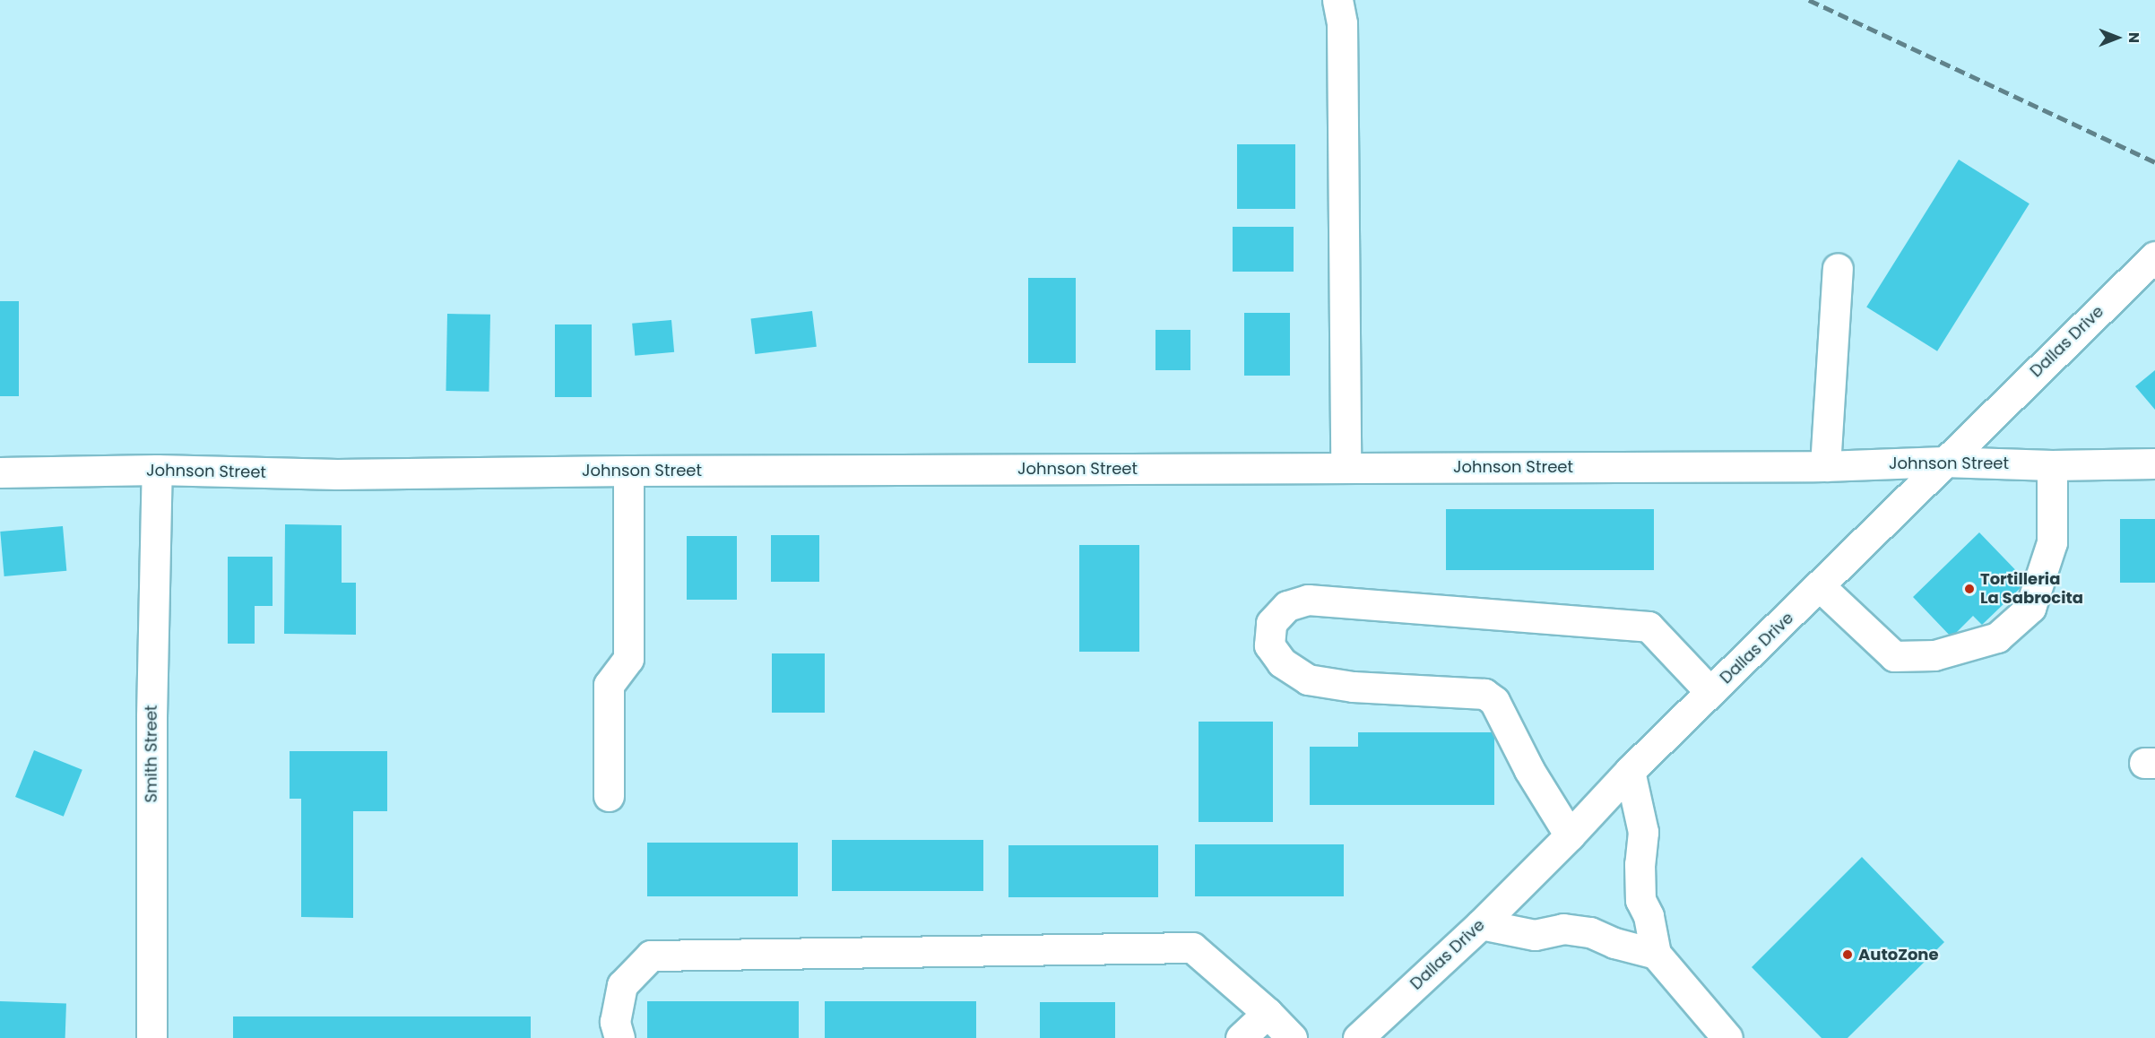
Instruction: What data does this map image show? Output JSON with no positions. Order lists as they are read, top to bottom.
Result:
{
  "streets": {
    "street": ["Dallas Drive", "Johnson Street", "Smith Street"]
  },
  "crossings": [
    ["Dallas Drive", "Johnson Street"],
    ["Johnson Street", "Smith Street"]
  ],
  "places": ["Tortilleria La Sabrocita", "AutoZone"],
  "north": "right"
}
